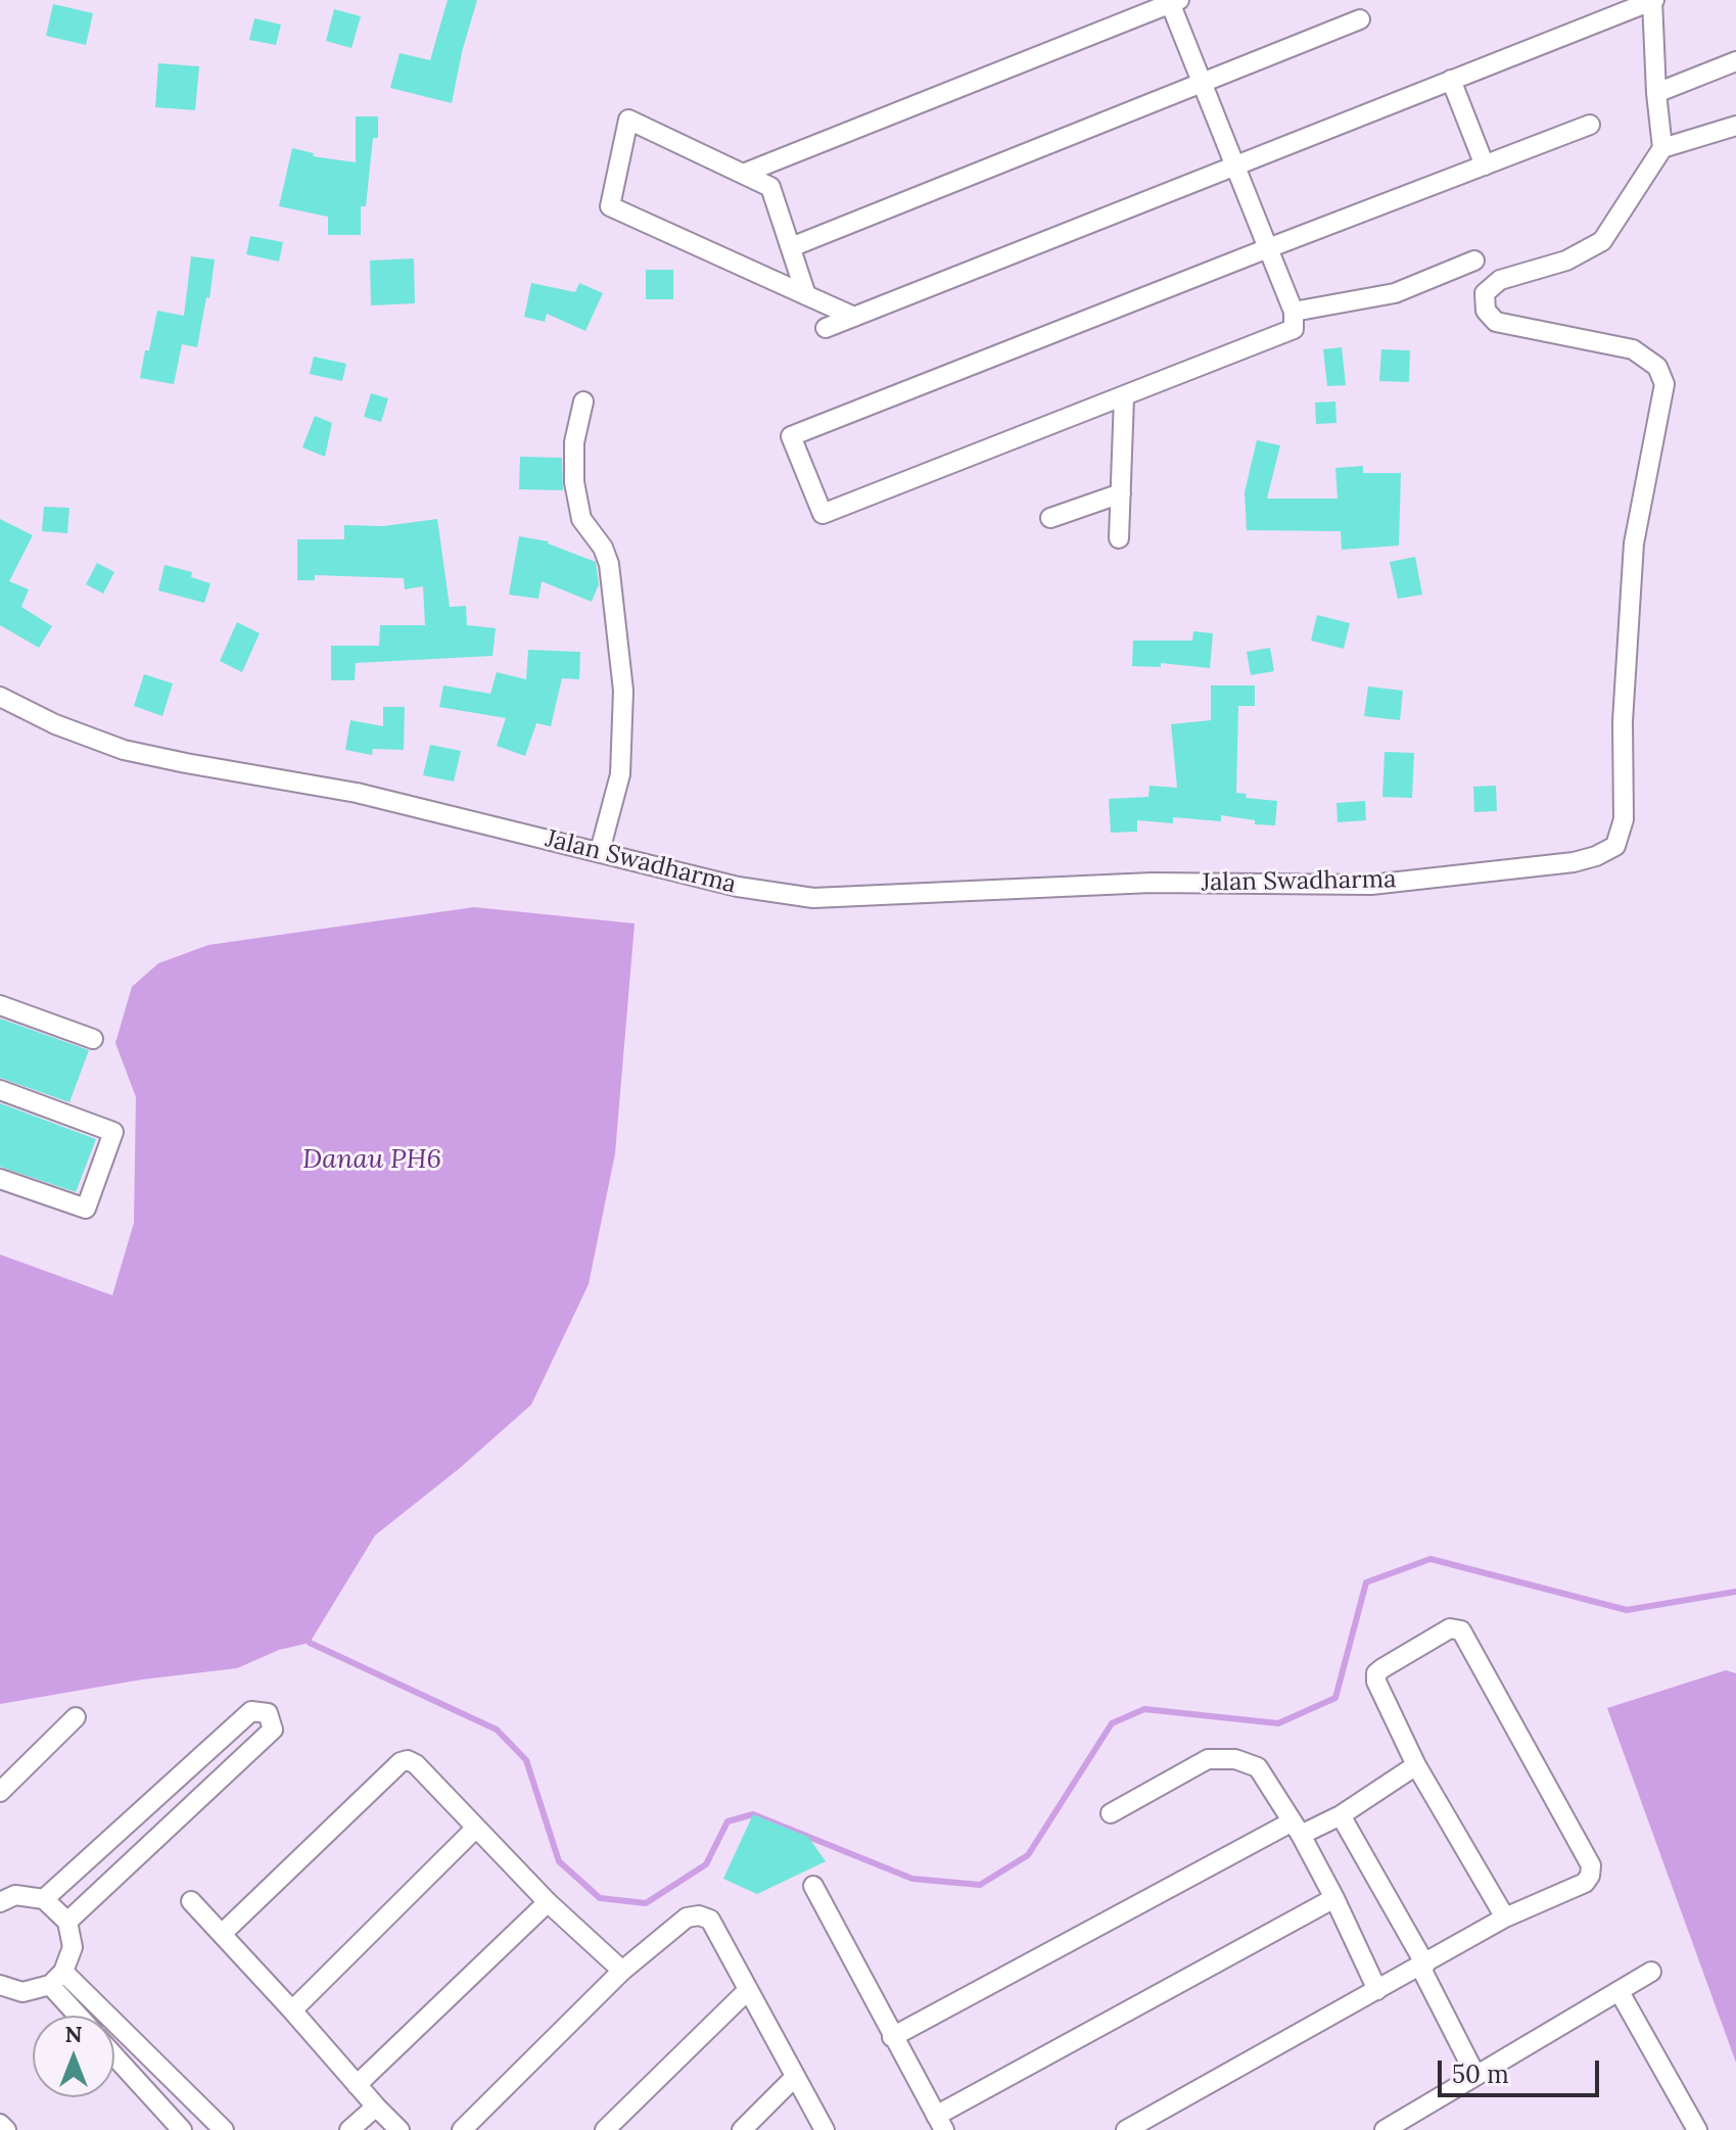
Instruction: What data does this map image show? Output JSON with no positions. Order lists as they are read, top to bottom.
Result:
{
  "streets": {
    "street": ["Jalan Swadharma"]
  },
  "water": ["Danau PH6"],
  "scale_bar": "50 m",
  "north": "top"
}
